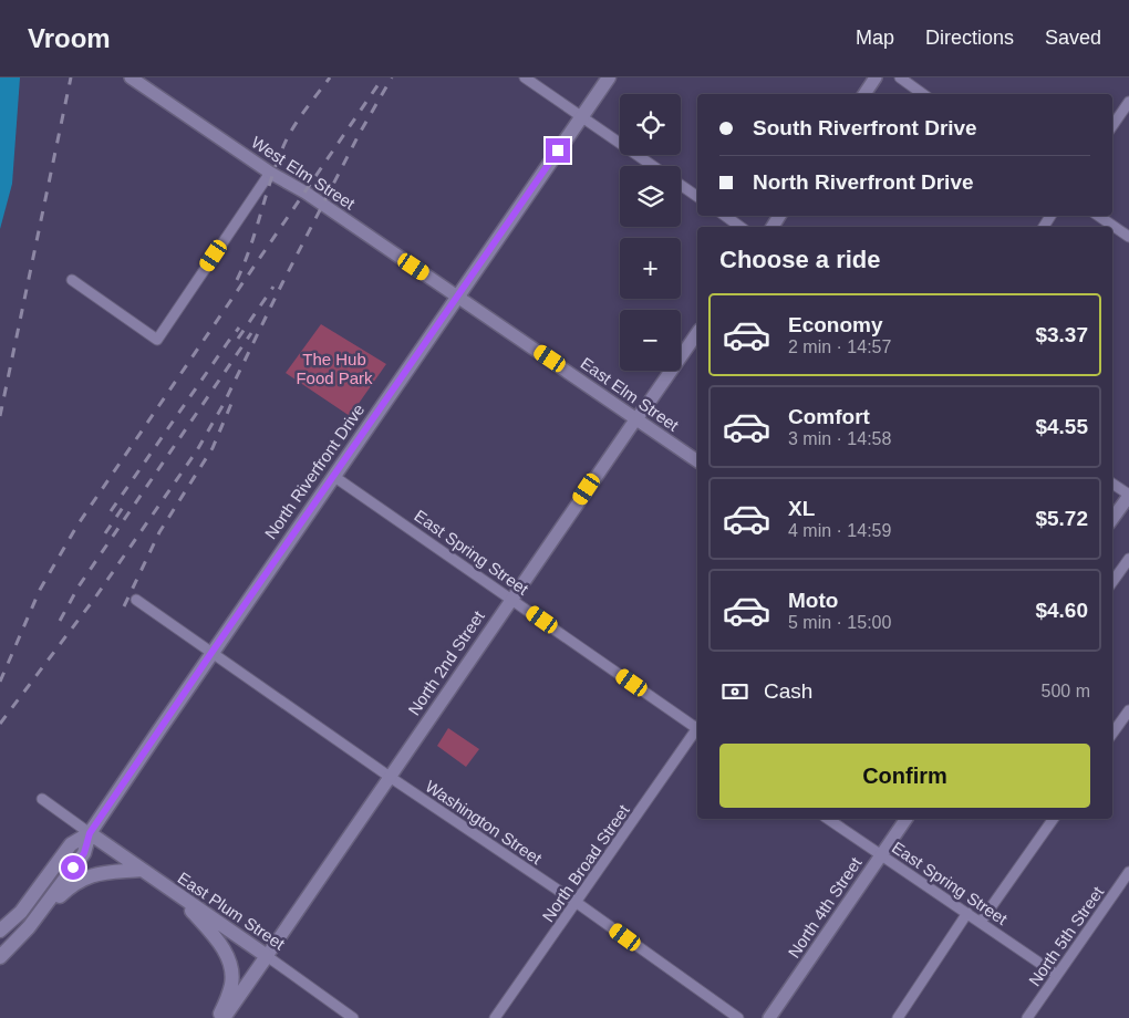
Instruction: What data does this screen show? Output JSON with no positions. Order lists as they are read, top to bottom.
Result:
{
  "streets": {
    "main road": ["North Riverfront Drive", "North 2nd Street", "East Plum Street"],
    "street": [
      "West Elm Street",
      "East Elm Street",
      "East Spring Street",
      "Washington Street",
      "North Broad Street",
      "North 4th Street",
      "North 5th Street"
    ]
  },
  "crossings": [
    ["West Elm Street", "East Elm Street"],
    ["West Elm Street", "North Riverfront Drive"],
    ["East Elm Street", "North Riverfront Drive"],
    ["East Elm Street", "North 2nd Street"],
    ["North Riverfront Drive", "East Spring Street"],
    ["North Riverfront Drive", "Washington Street"],
    ["North Riverfront Drive", "East Plum Street"],
    ["East Spring Street", "North 2nd Street"],
    ["East Spring Street", "North 4th Street"],
    ["East Spring Street", "North 5th Street"],
    ["North 2nd Street", "Washington Street"],
    ["North 2nd Street", "East Plum Street"],
    ["Washington Street", "North Broad Street"]
  ],
  "parks": ["The Hub Food Park"],
  "page": {
    "header": "Vroom",
    "nav": ["Map", "Directions", "Saved"],
    "map_buttons": ["+", "−"],
    "banner": ["South Riverfront Drive", "North Riverfront Drive"],
    "heading": "Choose a ride",
    "list": [
      {
        "name": "Economy",
        "note": "2 min · 14:57",
        "value": "$3.37"
      },
      {
        "name": "Comfort",
        "note": "3 min · 14:58",
        "value": "$4.55"
      },
      {
        "name": "XL",
        "note": "4 min · 14:59",
        "value": "$5.72"
      },
      {
        "name": "Moto",
        "note": "5 min · 15:00",
        "value": "$4.60"
      }
    ],
    "pay": ["Cash", "500 m"],
    "buttons": "Confirm"
  }
}
